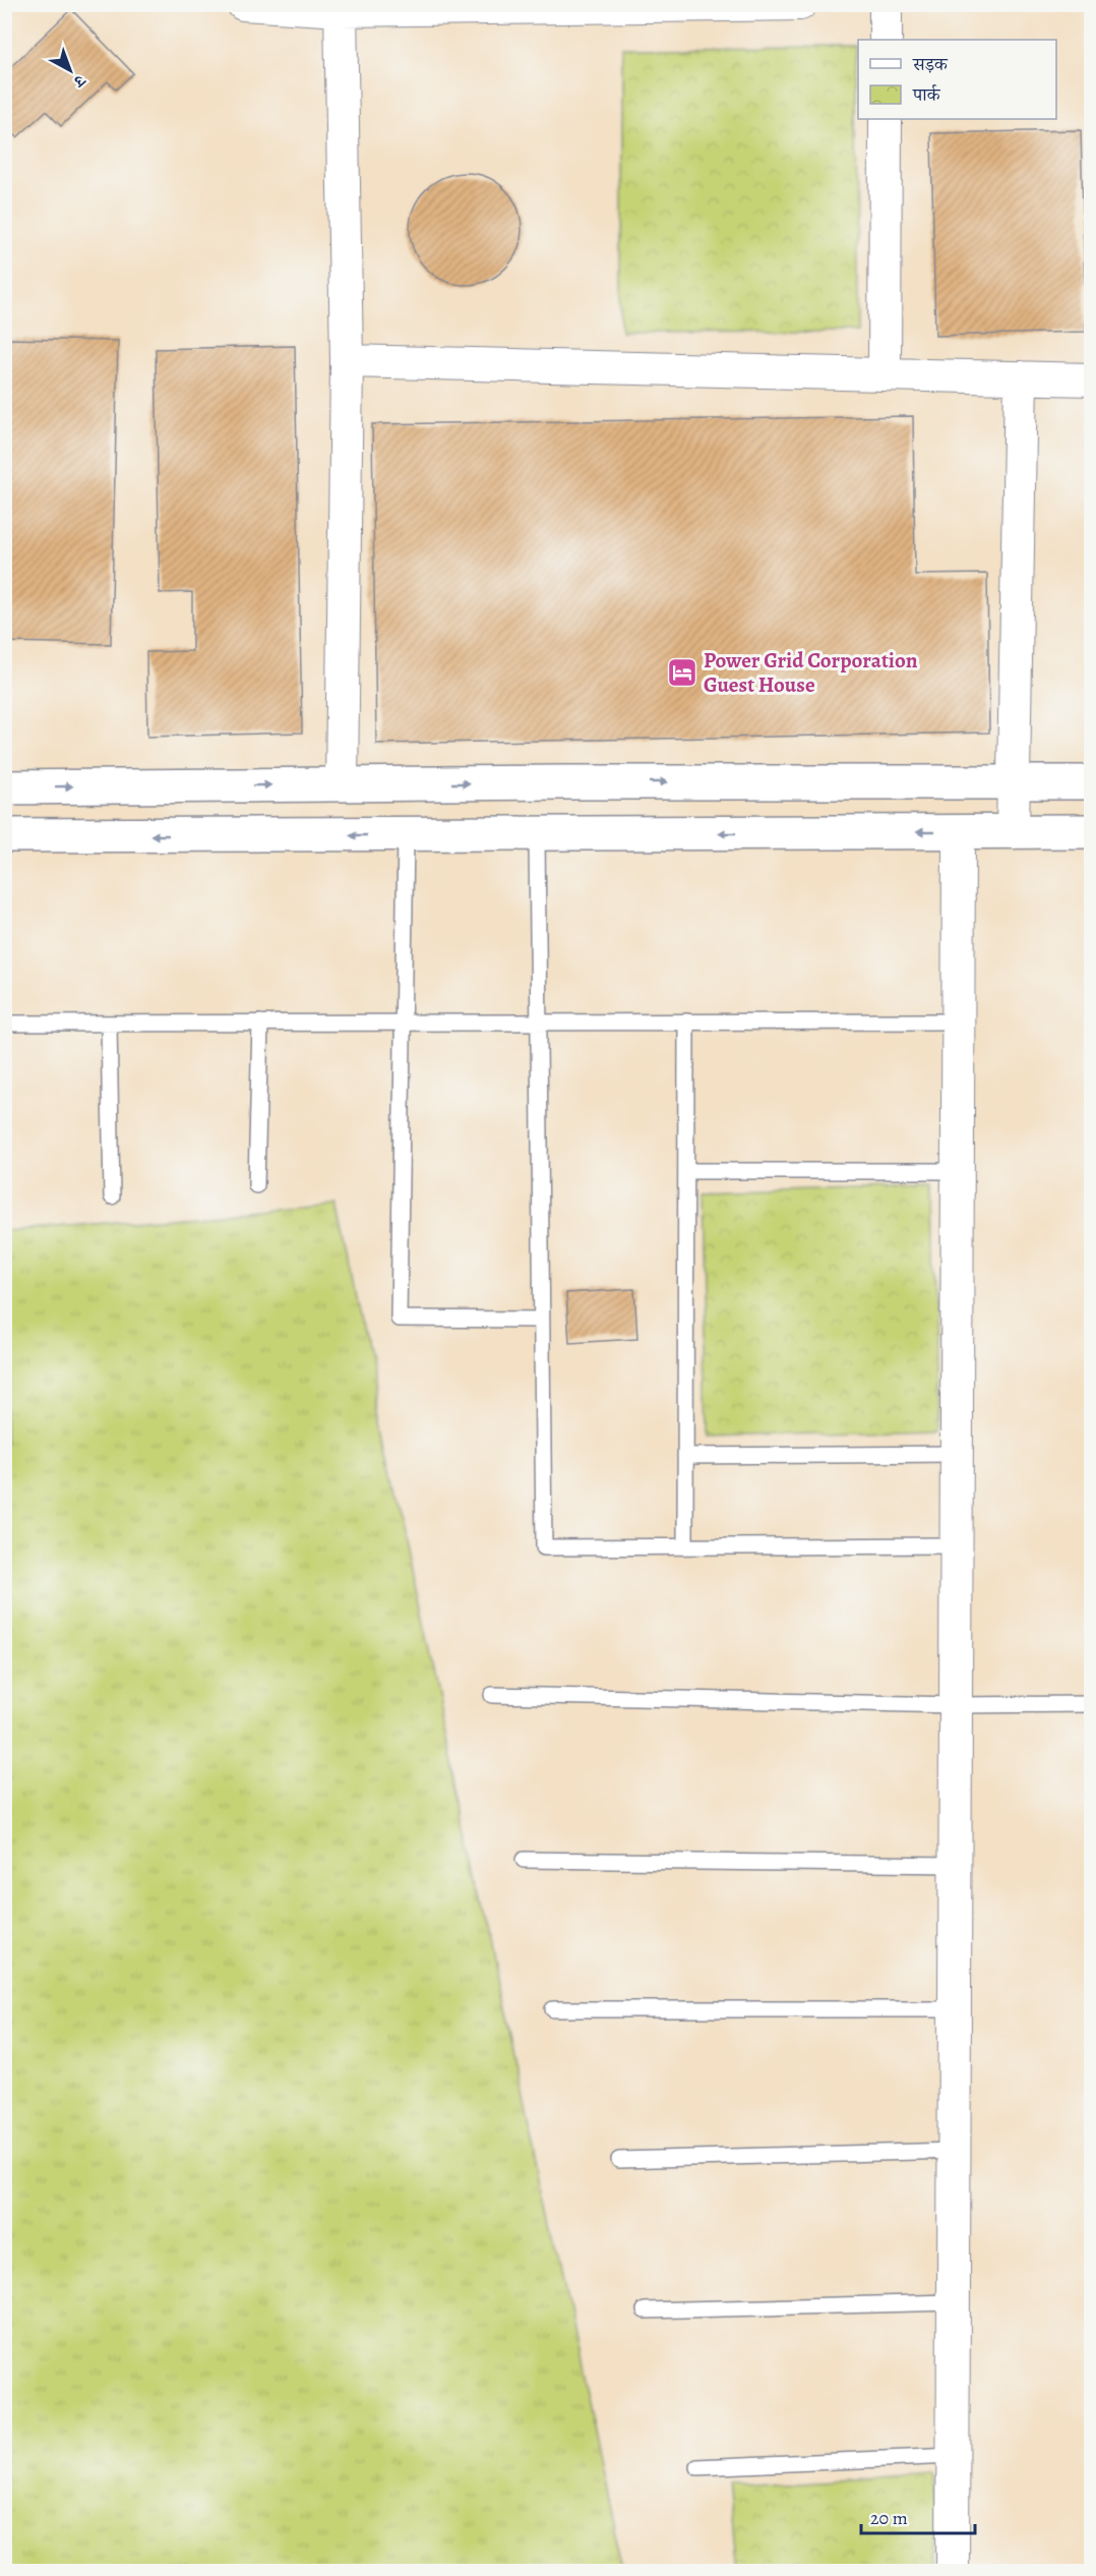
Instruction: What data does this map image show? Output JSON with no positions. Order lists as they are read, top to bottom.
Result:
{
  "places": {
    "hotel": ["Power Grid Corporation Guest House"]
  },
  "legend": ["सड़क", "पार्क"],
  "scale_bar": "20 m",
  "north": "bottom right"
}
